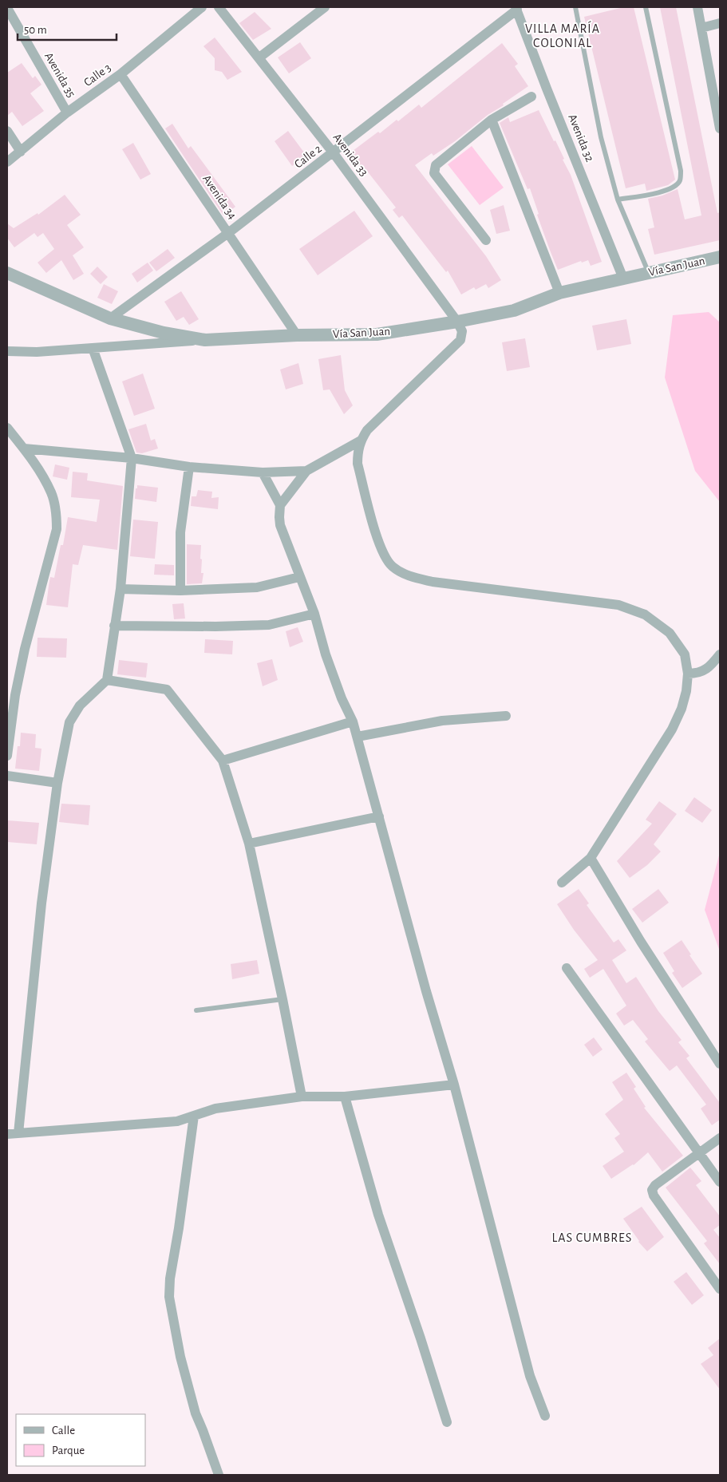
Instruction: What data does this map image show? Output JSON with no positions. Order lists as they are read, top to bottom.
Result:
{
  "streets": {
    "street": [
      "Avenida 35",
      "Calle 3",
      "Avenida 32",
      "Avenida 33",
      "Calle 2",
      "Avenida 34",
      "Vía San Juan"
    ]
  },
  "crossings": [
    ["Avenida 35", "Calle 3"],
    ["Calle 3", "Avenida 34"],
    ["Avenida 32", "Calle 2"],
    ["Avenida 32", "Vía San Juan"],
    ["Avenida 33", "Calle 2"],
    ["Avenida 33", "Vía San Juan"],
    ["Calle 2", "Avenida 34"],
    ["Calle 2", "Vía San Juan"],
    ["Avenida 34", "Vía San Juan"]
  ],
  "districts": ["VILLA MARÍA COLONIAL", "LAS CUMBRES"],
  "legend": ["Calle", "Parque"],
  "scale_bar": "50 m"
}
